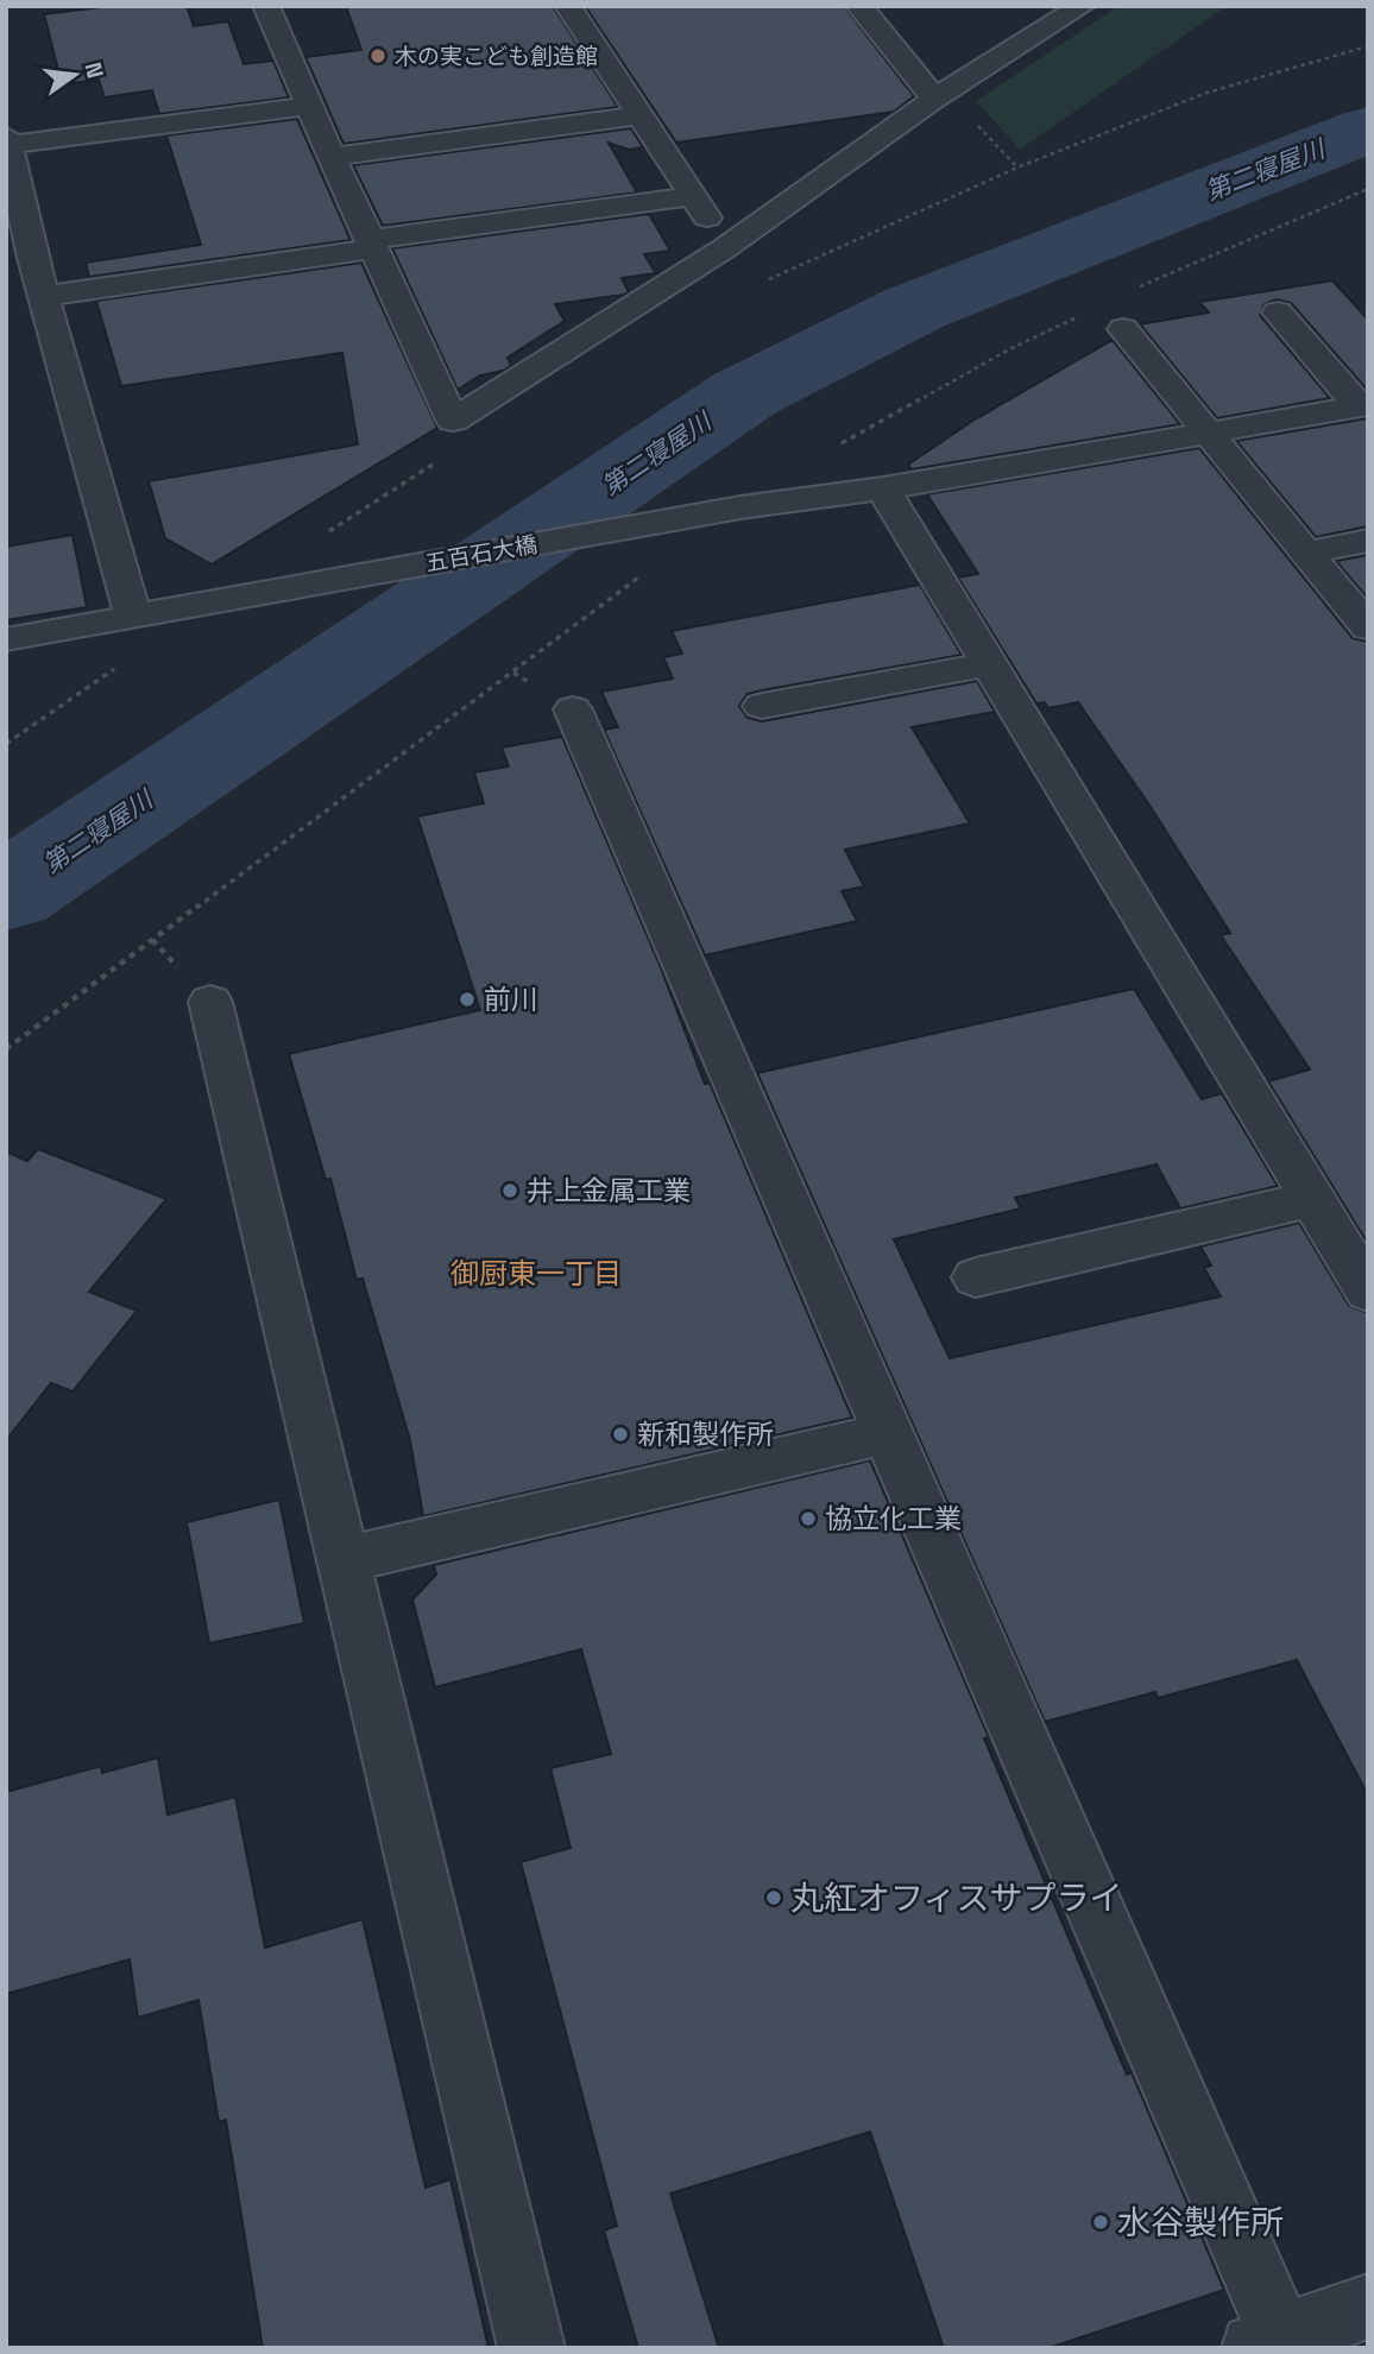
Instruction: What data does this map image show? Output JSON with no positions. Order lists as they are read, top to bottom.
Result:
{
  "streets": {
    "street": ["五百石大橋"]
  },
  "districts": ["御厨東一丁目"],
  "water": ["第二寝屋川"],
  "places": [
    "木の実こども創造館",
    "前川",
    "井上金属工業",
    "新和製作所",
    "協立化工業",
    "丸紅オフィスサプライ",
    "水谷製作所"
  ],
  "north": "right"
}
